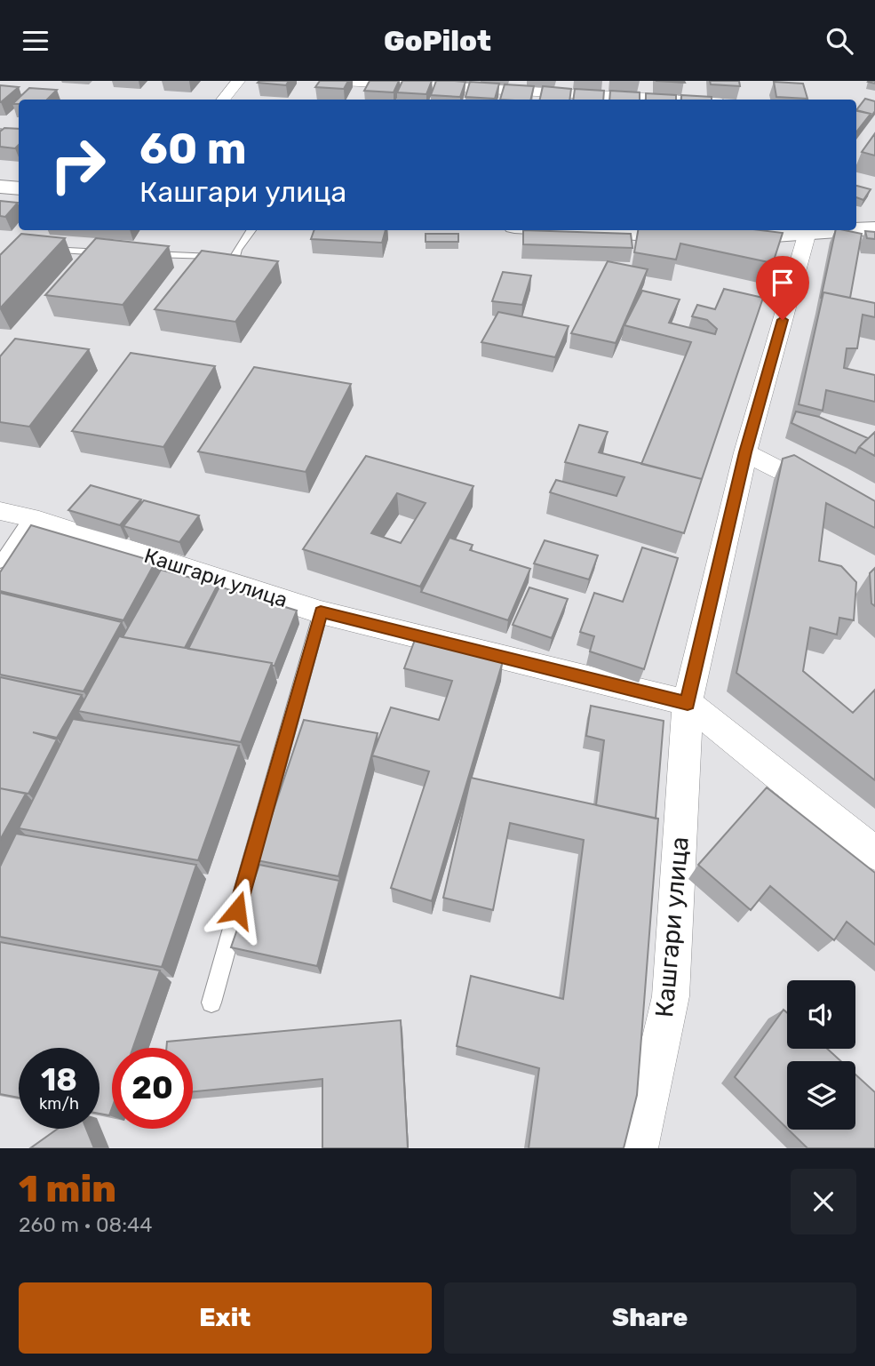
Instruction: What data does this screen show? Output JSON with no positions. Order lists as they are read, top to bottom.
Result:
{
  "streets": {
    "street": ["Кашгари улица"]
  },
  "page": {
    "header": "GoPilot",
    "turn": ["60 m", "Кашгари улица"],
    "speed": "18 km/h",
    "limit": "20",
    "heading": ["1 min", "260 m · 08:44"],
    "buttons": ["Exit", "Share"]
  }
}
